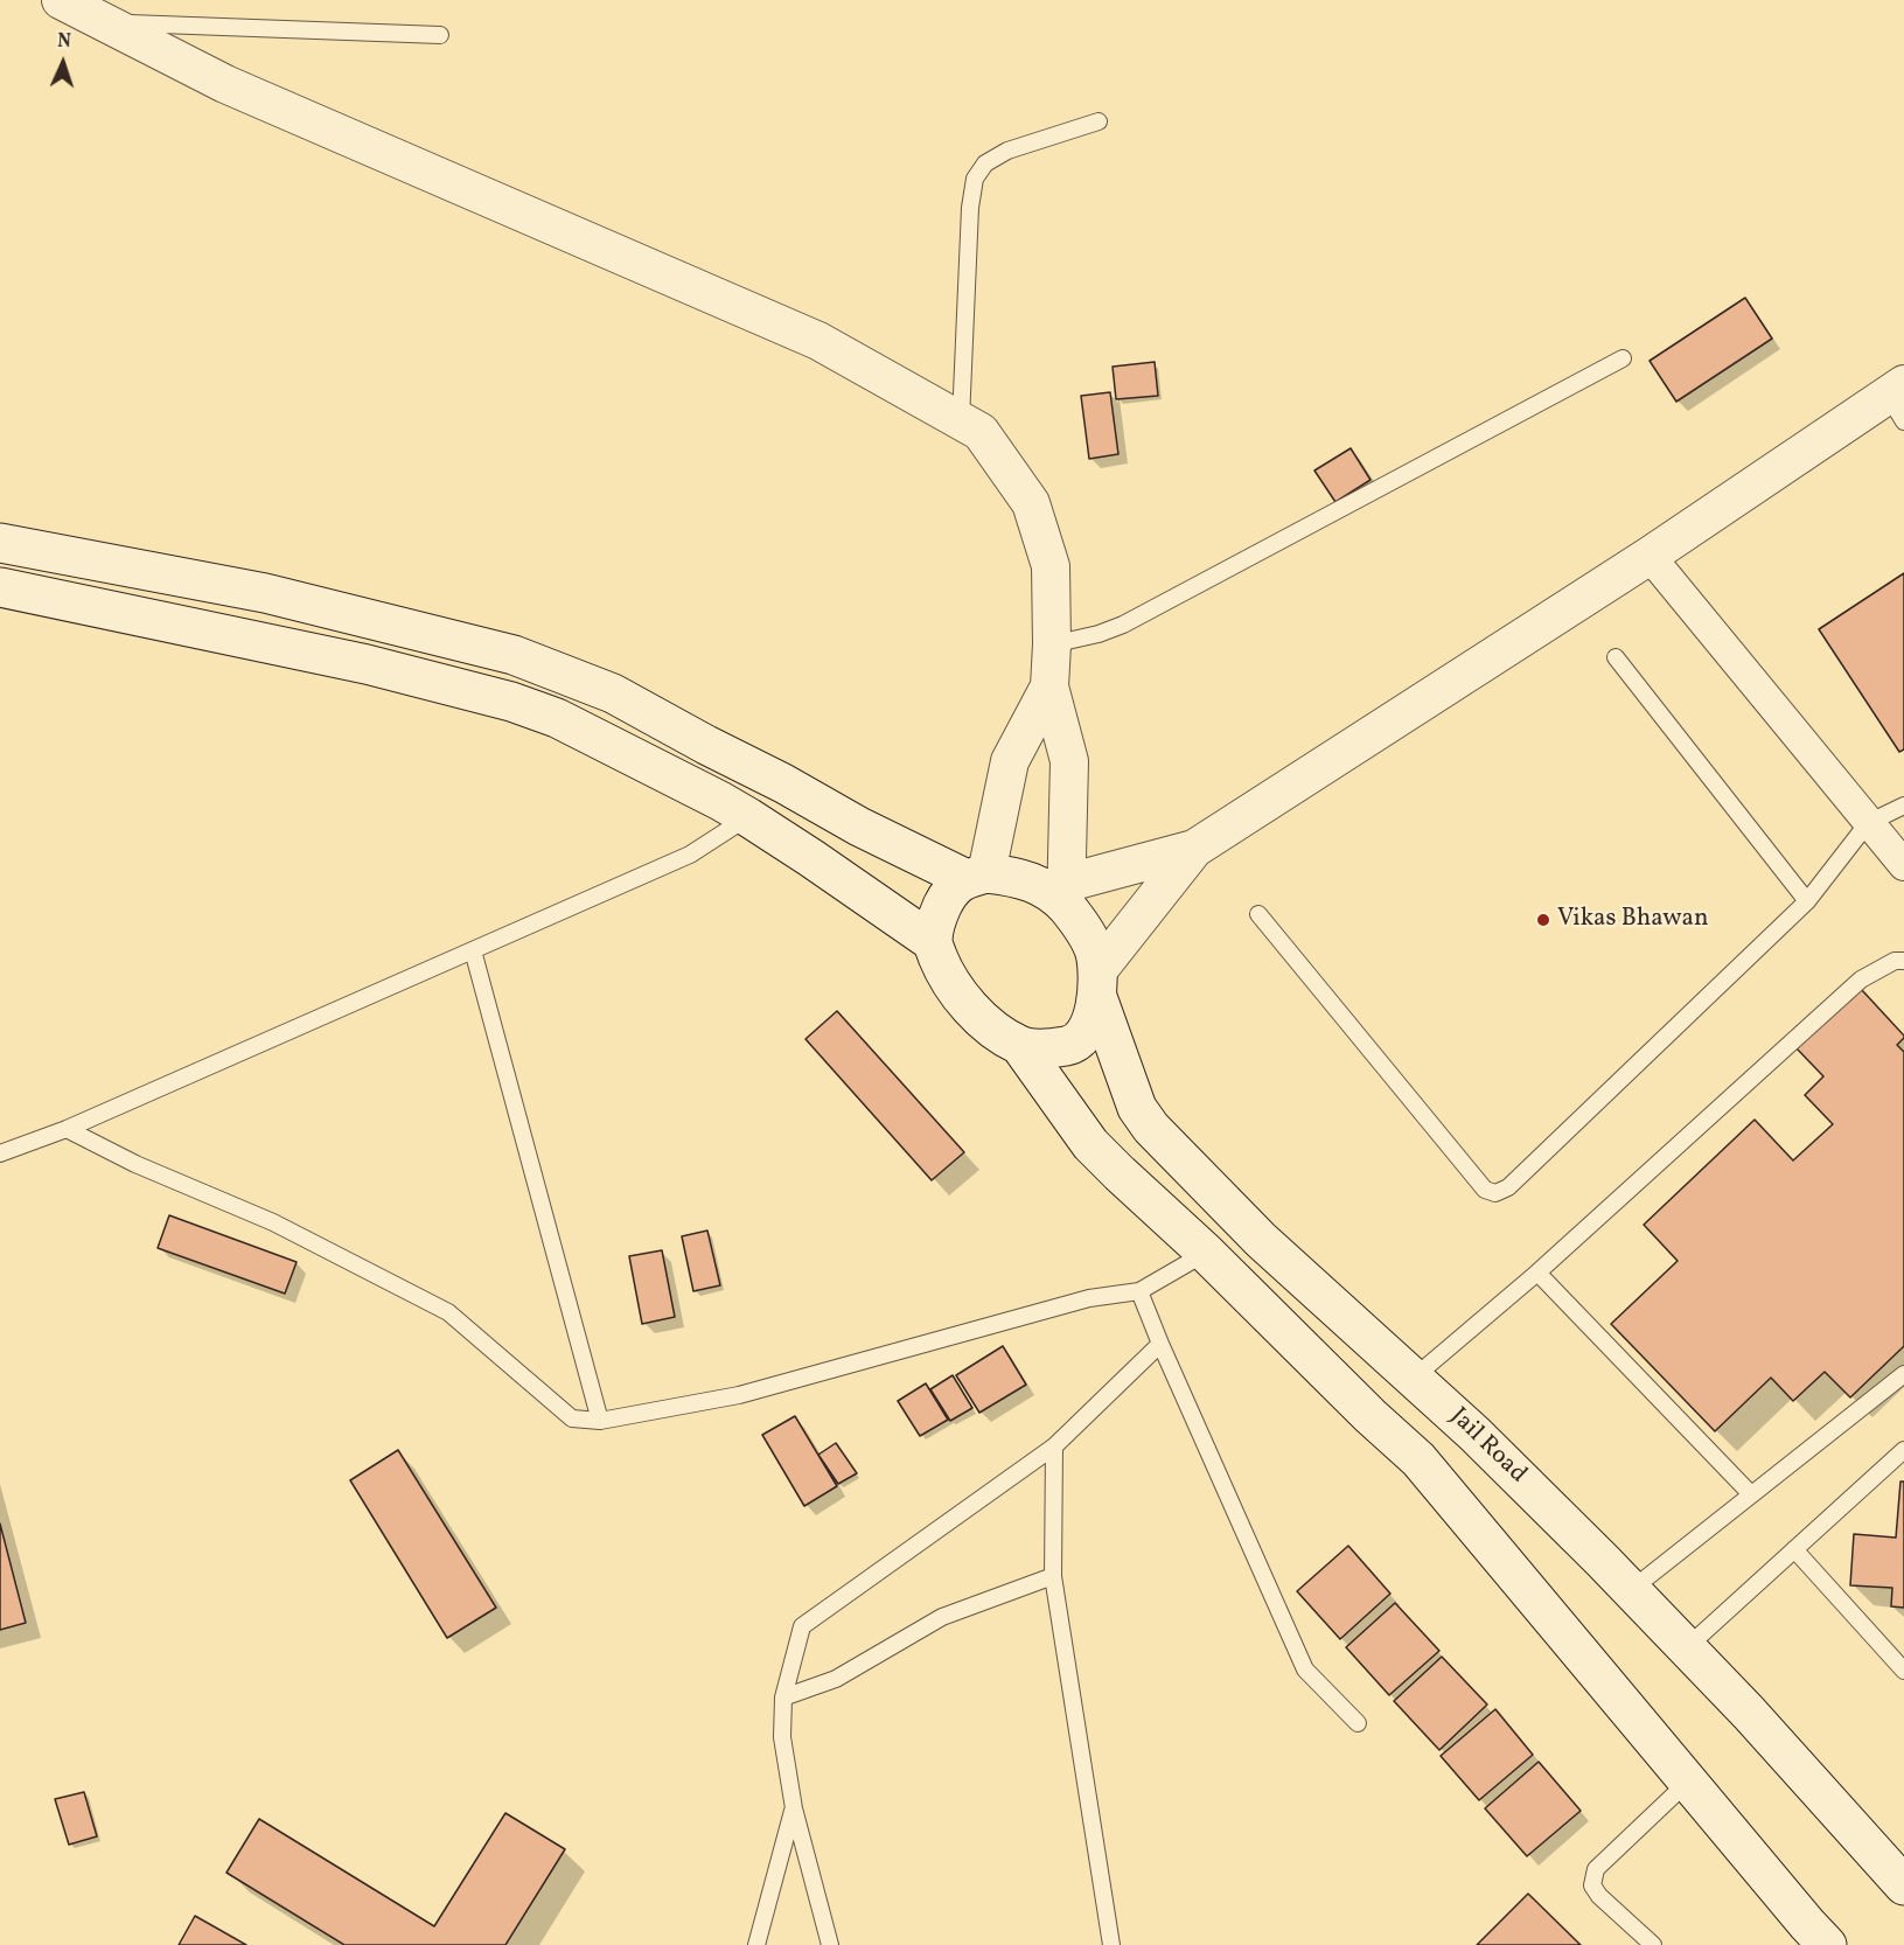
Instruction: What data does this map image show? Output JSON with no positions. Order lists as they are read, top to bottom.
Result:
{
  "streets": {
    "main road": ["Jail Road"]
  },
  "places": ["Vikas Bhawan"],
  "north": "top"
}
